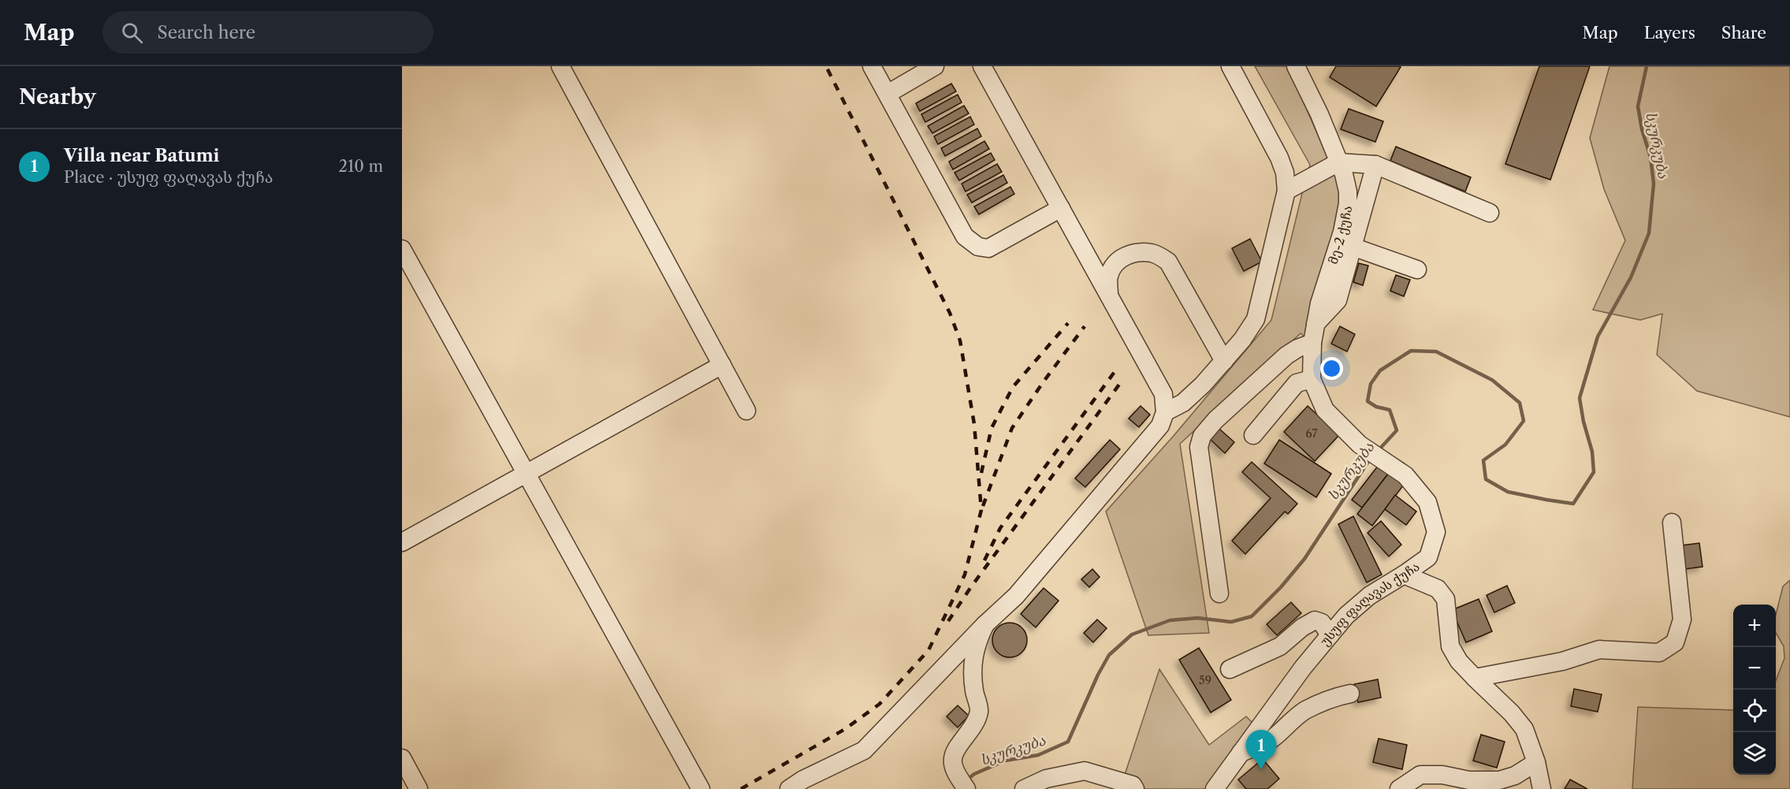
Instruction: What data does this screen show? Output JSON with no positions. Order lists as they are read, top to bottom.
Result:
{
  "streets": {
    "street": ["მე-2 ქუჩა", "უსუფ ფაღავას ქუჩა"]
  },
  "crossings": [
    ["მე-2 ქუჩა", "უსუფ ფაღავას ქუჩა"]
  ],
  "water": ["სკურკუბა"],
  "house_numbers": ["67", "59"],
  "page": {
    "header": "Map",
    "search": "Search here",
    "nav": ["Map", "Layers", "Share"],
    "heading": "Nearby",
    "list": [
      {
        "mark": "1",
        "name": "Villa near Batumi",
        "note": "Place · უსუფ ფაღავას ქუჩა",
        "value": "210 m"
      }
    ],
    "map_buttons": ["+", "−"],
    "pins": "1"
  }
}
